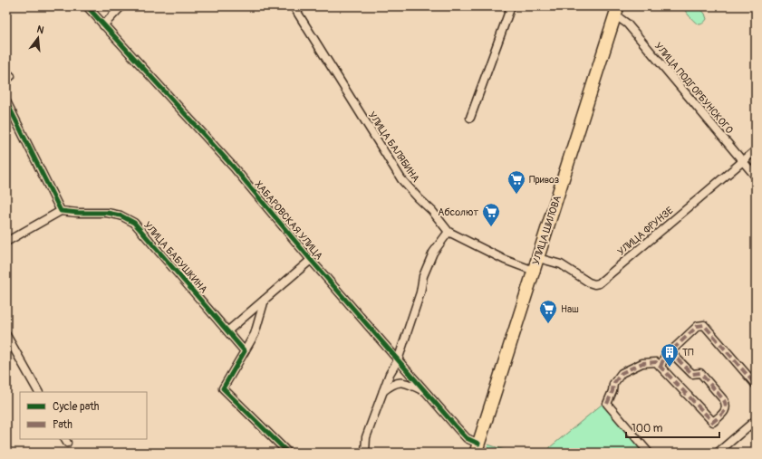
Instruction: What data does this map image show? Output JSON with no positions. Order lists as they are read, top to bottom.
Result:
{
  "streets": {
    "main road": ["УЛИЦА ШИЛОВА"],
    "street": [
      "УЛИЦА ПОДГОРБУНСКОГО",
      "УЛИЦА БАЛЯБИНА",
      "ХАБАРОВСКАЯ УЛИЦА",
      "УЛИЦА ФРУНЗЕ",
      "УЛИЦА БАБУШКИНА"
    ]
  },
  "crossings": [
    ["УЛИЦА ПОДГОРБУНСКОГО", "УЛИЦА ШИЛОВА"],
    ["УЛИЦА ПОДГОРБУНСКОГО", "УЛИЦА ФРУНЗЕ"],
    ["УЛИЦА БАЛЯБИНА", "УЛИЦА ШИЛОВА"],
    ["ХАБАРОВСКАЯ УЛИЦА", "УЛИЦА ШИЛОВА"],
    ["УЛИЦА ШИЛОВА", "УЛИЦА ФРУНЗЕ"]
  ],
  "places": {
    "supermarket": ["Привоз", "Абсолют", "Наш"],
    "building": ["ТП"]
  },
  "legend": ["Cycle path", "Path"],
  "scale_bar": "100 m",
  "north": "top"
}
